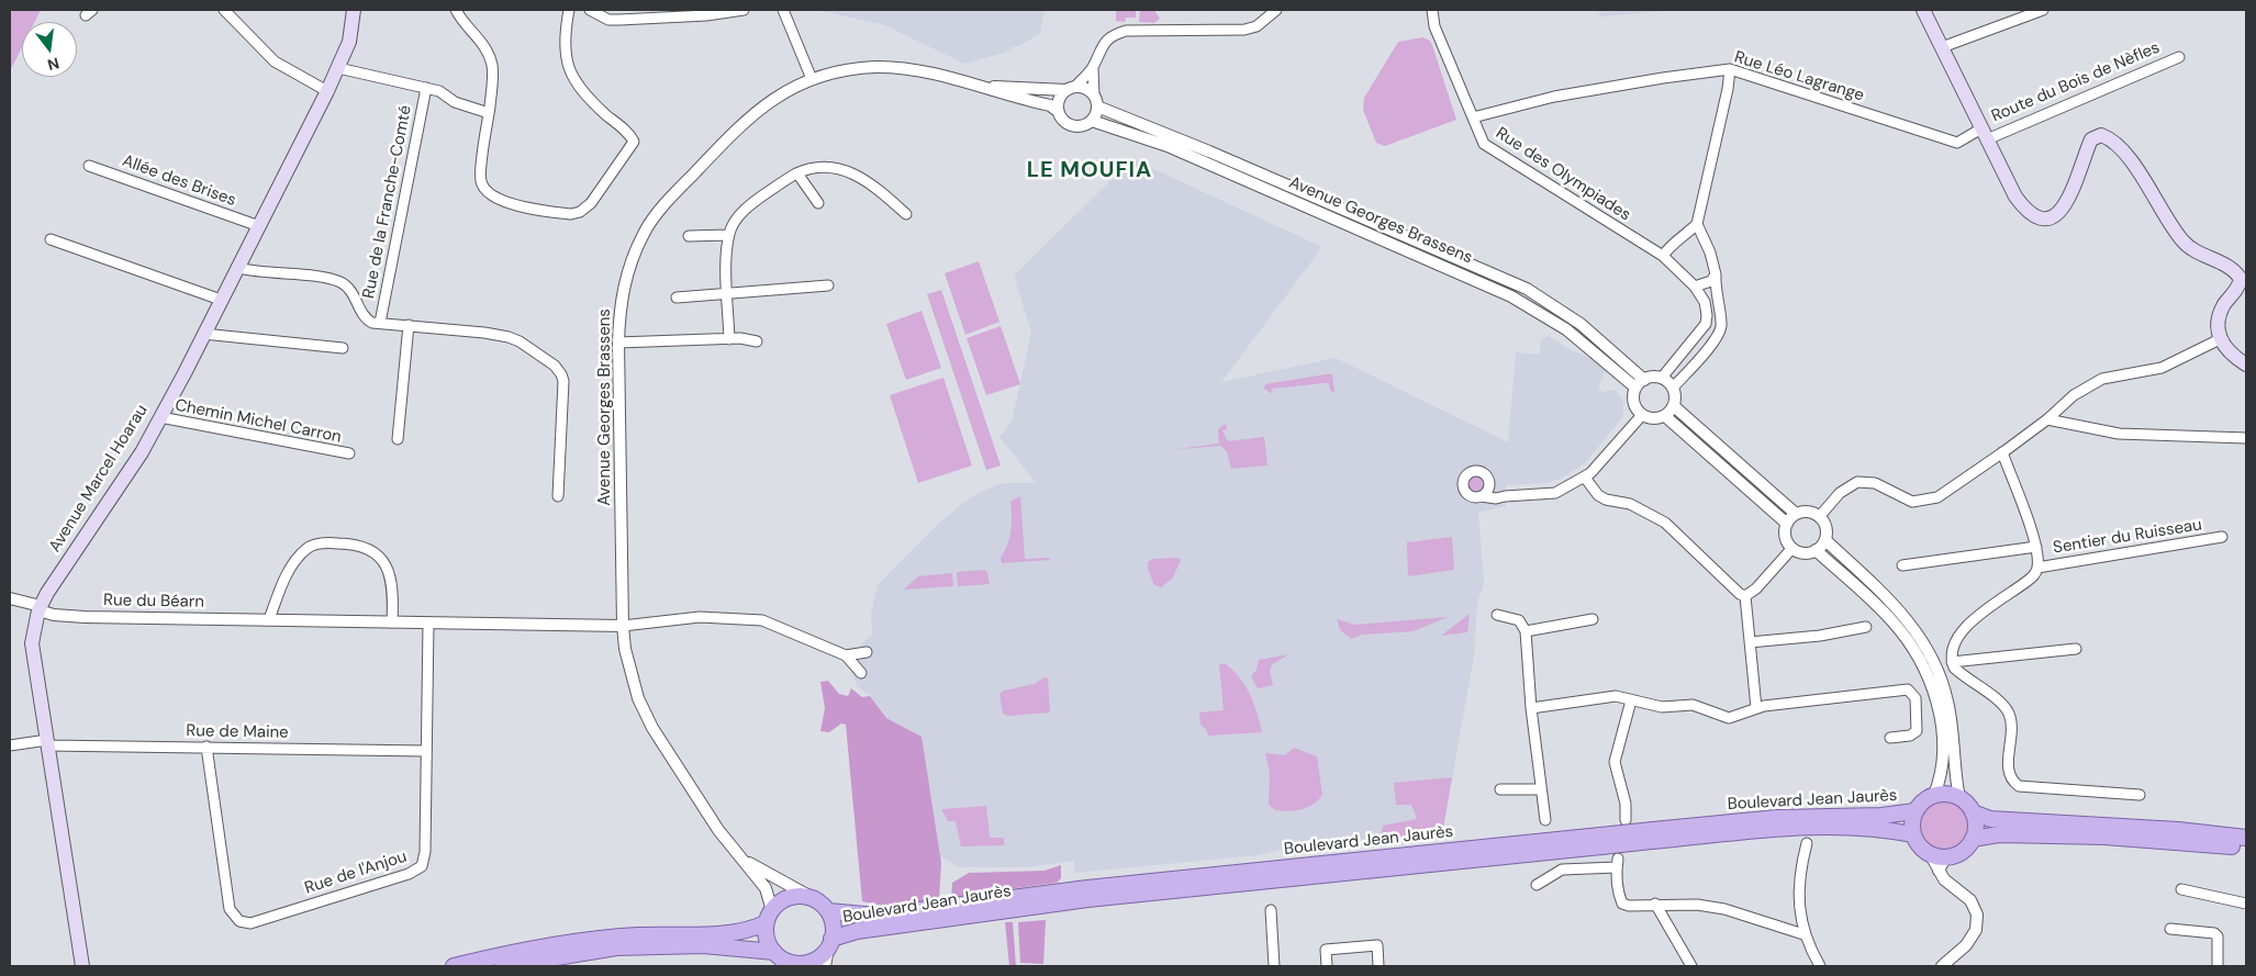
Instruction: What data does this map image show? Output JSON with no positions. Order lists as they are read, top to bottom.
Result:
{
  "streets": {
    "main road": ["Route du Bois de Nèfles", "Avenue Marcel Hoarau", "Boulevard Jean Jaurès"],
    "street": [
      "Rue Léo Lagrange",
      "Rue des Olympiades",
      "Allée des Brises",
      "Rue de la Franche-Comté",
      "Avenue Georges Brassens",
      "Chemin Michel Carron",
      "Sentier du Ruisseau",
      "Rue du Béarn",
      "Rue de Maine",
      "Rue de l'Anjou"
    ]
  },
  "crossings": [
    ["Rue Léo Lagrange", "Route du Bois de Nèfles"],
    ["Rue Léo Lagrange", "Rue des Olympiades"],
    ["Allée des Brises", "Avenue Marcel Hoarau"],
    ["Avenue Georges Brassens", "Rue du Béarn"],
    ["Avenue Georges Brassens", "Boulevard Jean Jaurès"],
    ["Chemin Michel Carron", "Avenue Marcel Hoarau"],
    ["Avenue Marcel Hoarau", "Rue du Béarn"],
    ["Avenue Marcel Hoarau", "Rue de Maine"],
    ["Rue du Béarn", "Rue de l'Anjou"],
    ["Rue de Maine", "Rue de l'Anjou"]
  ],
  "districts": ["LE MOUFIA"],
  "north": "bottom"
}
